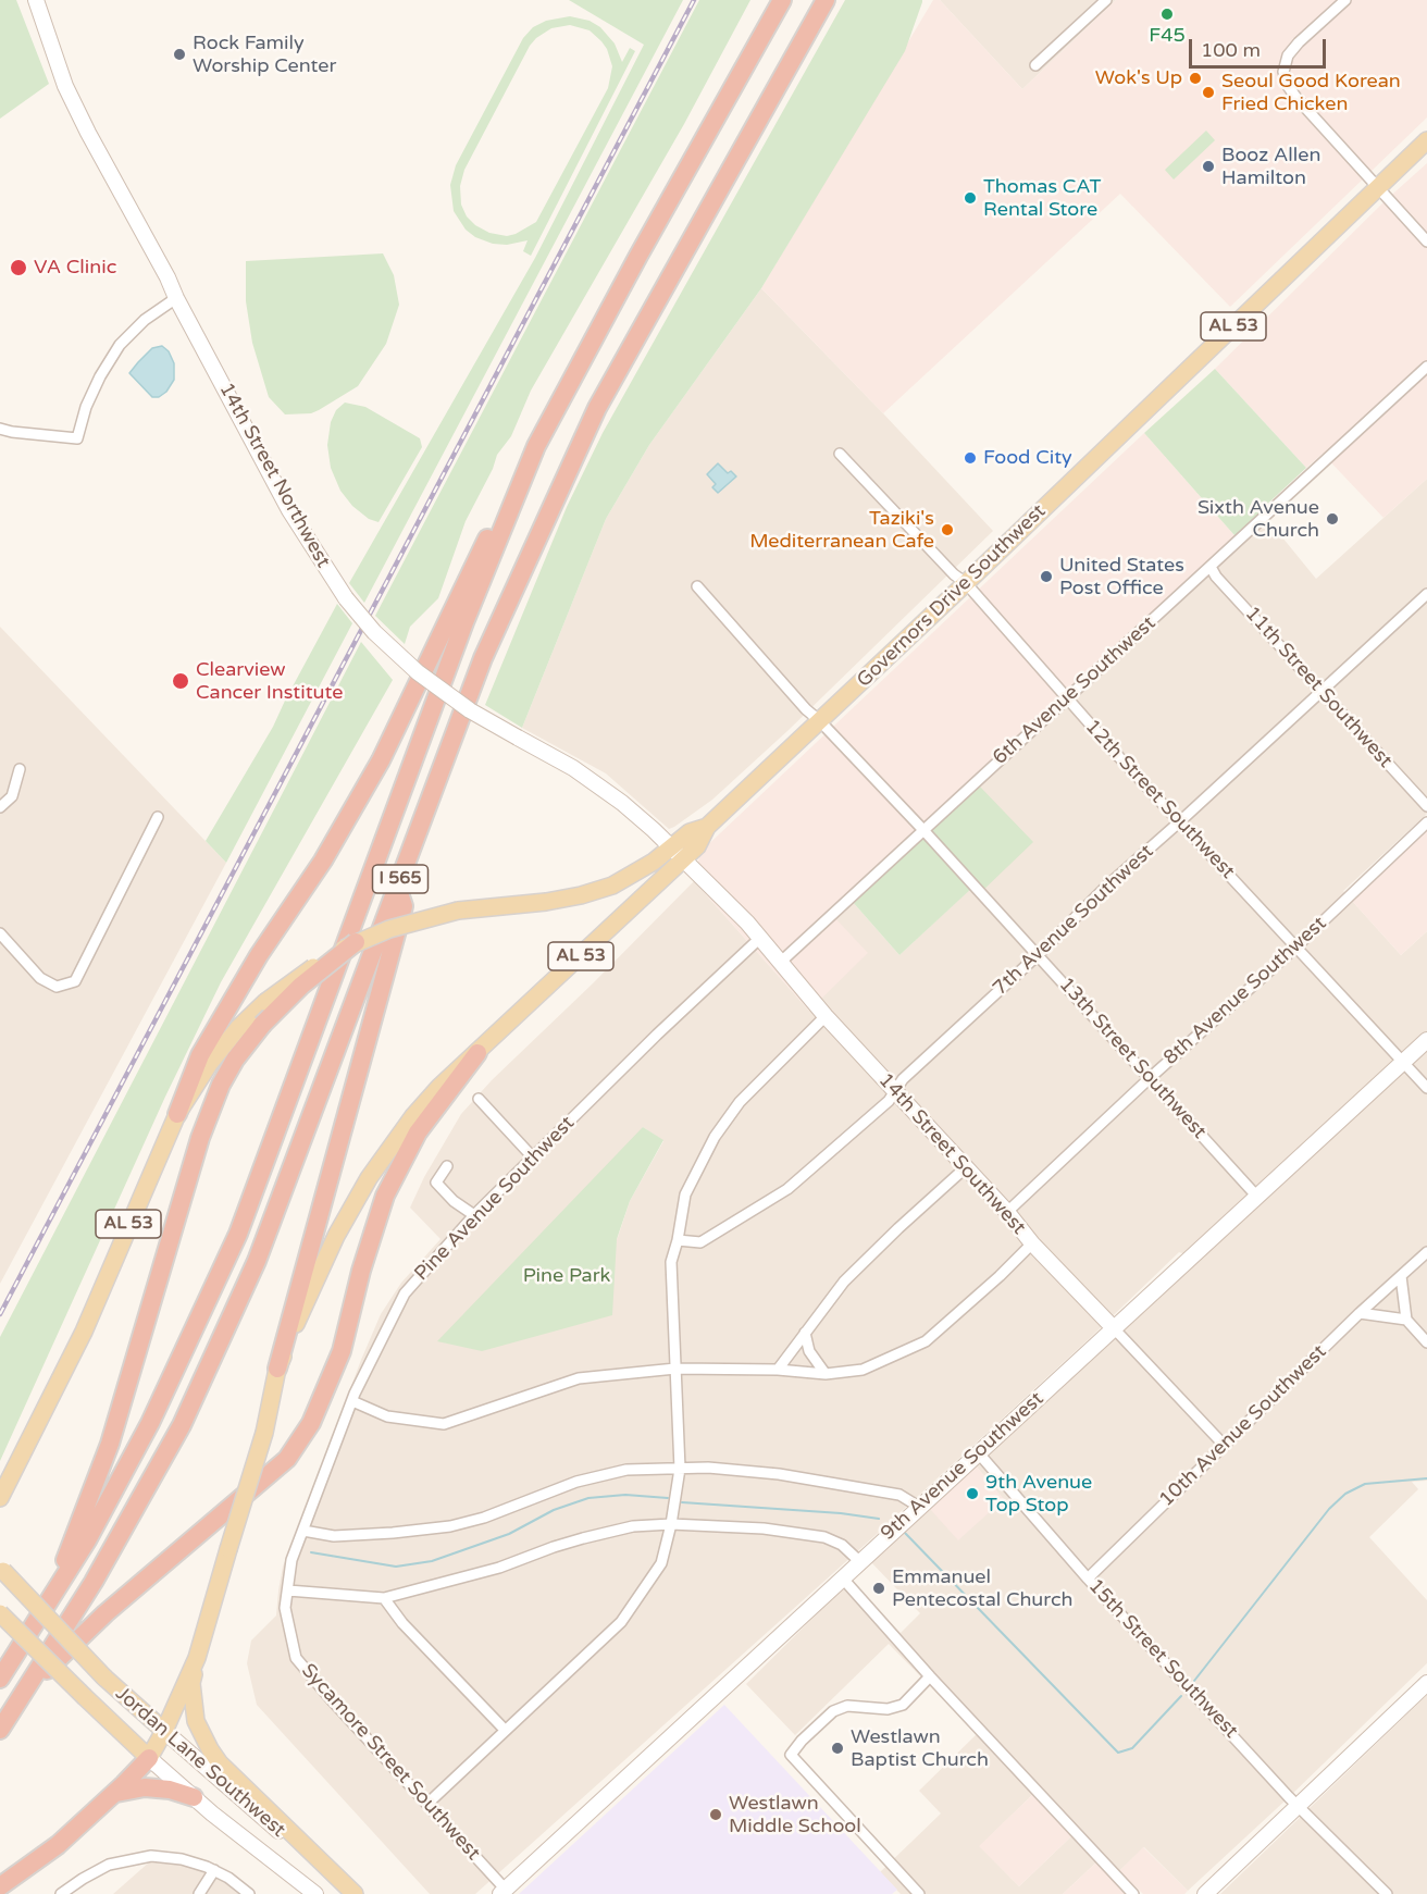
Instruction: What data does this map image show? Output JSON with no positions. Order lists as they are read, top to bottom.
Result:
{
  "streets": {
    "highway": ["I 565"],
    "main road": ["AL 53", "Governors Drive Southwest", "Jordan Lane Southwest"],
    "street": [
      "14th Street Northwest",
      "11th Street Southwest",
      "6th Avenue Southwest",
      "12th Street Southwest",
      "7th Avenue Southwest",
      "8th Avenue Southwest",
      "13th Street Southwest",
      "14th Street Southwest",
      "Pine Avenue Southwest",
      "10th Avenue Southwest",
      "9th Avenue Southwest",
      "15th Street Southwest",
      "Sycamore Street Southwest"
    ]
  },
  "crossings": [
    ["AL 53", "14th Street Northwest"],
    ["AL 53", "Governors Drive Southwest"],
    ["AL 53", "Jordan Lane Southwest"],
    ["14th Street Northwest", "Governors Drive Southwest"],
    ["14th Street Northwest", "14th Street Southwest"],
    ["Governors Drive Southwest", "12th Street Southwest"],
    ["Governors Drive Southwest", "13th Street Southwest"],
    ["Governors Drive Southwest", "14th Street Southwest"],
    ["11th Street Southwest", "6th Avenue Southwest"],
    ["11th Street Southwest", "7th Avenue Southwest"],
    ["6th Avenue Southwest", "12th Street Southwest"],
    ["6th Avenue Southwest", "13th Street Southwest"],
    ["6th Avenue Southwest", "14th Street Southwest"],
    ["12th Street Southwest", "7th Avenue Southwest"],
    ["12th Street Southwest", "8th Avenue Southwest"],
    ["12th Street Southwest", "9th Avenue Southwest"],
    ["7th Avenue Southwest", "13th Street Southwest"],
    ["7th Avenue Southwest", "14th Street Southwest"],
    ["8th Avenue Southwest", "13th Street Southwest"],
    ["8th Avenue Southwest", "14th Street Southwest"],
    ["13th Street Southwest", "9th Avenue Southwest"],
    ["14th Street Southwest", "Pine Avenue Southwest"],
    ["14th Street Southwest", "10th Avenue Southwest"],
    ["14th Street Southwest", "9th Avenue Southwest"],
    ["Pine Avenue Southwest", "Sycamore Street Southwest"],
    ["10th Avenue Southwest", "15th Street Southwest"],
    ["9th Avenue Southwest", "15th Street Southwest"],
    ["9th Avenue Southwest", "Sycamore Street Southwest"]
  ],
  "parks": ["Pine Park"],
  "places": [
    "F45",
    "Rock Family Worship Center",
    "Wok's Up",
    "Seoul Good Korean Fried Chicken",
    "Booz Allen Hamilton",
    "Thomas CAT Rental Store",
    "VA Clinic",
    "Food City",
    "Sixth Avenue Church",
    "Taziki's Mediterranean Cafe",
    "United States Post Office",
    "Clearview Cancer Institute",
    "9th Avenue Top Stop",
    "Emmanuel Pentecostal Church",
    "Westlawn Baptist Church",
    "Westlawn Middle School"
  ],
  "scale_bar": "100 m"
}
